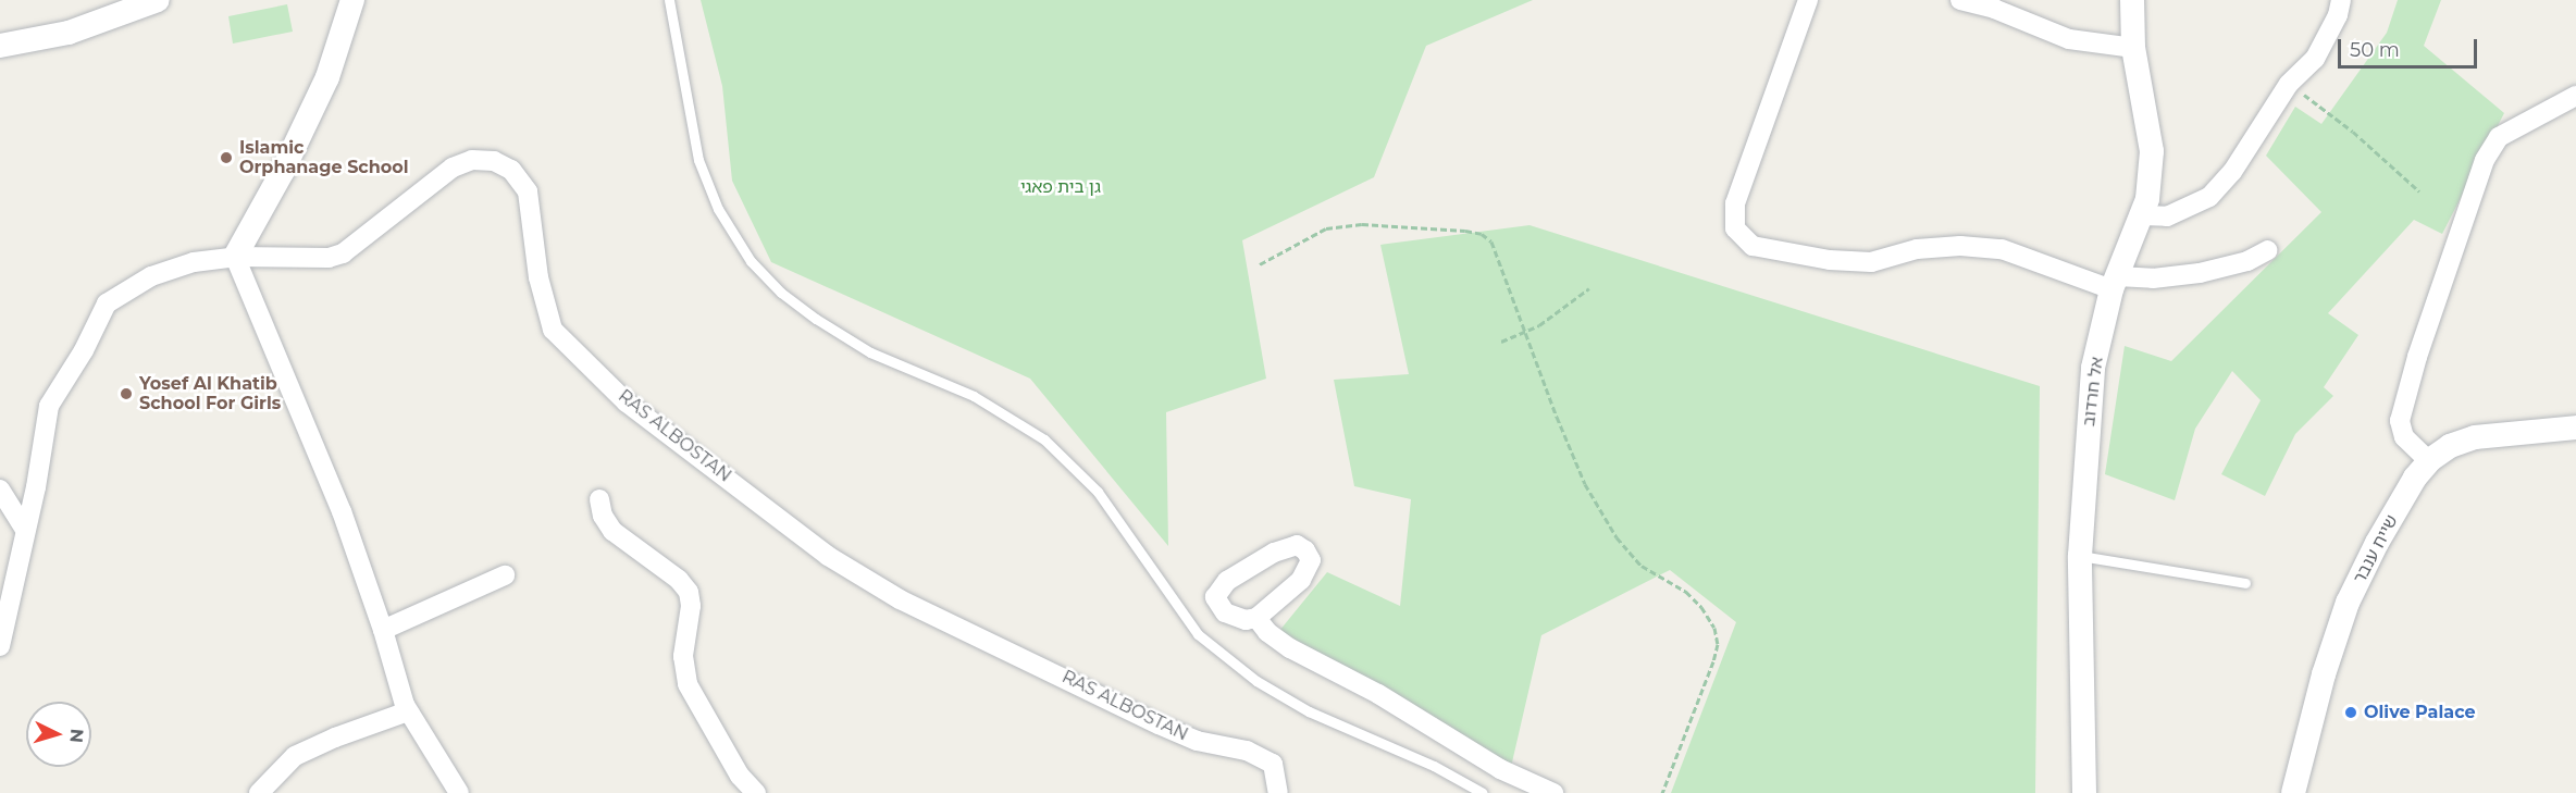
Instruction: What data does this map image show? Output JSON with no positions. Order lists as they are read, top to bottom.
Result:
{
  "streets": {
    "street": ["אל חרדוב", "RAS ALBOSTAN", "שייח ענבר"]
  },
  "parks": ["גן בית פאגי"],
  "places": ["Islamic Orphanage School", "Yosef Al Khatib School For Girls", "Olive Palace"],
  "scale_bar": "50 m",
  "north": "right"
}
